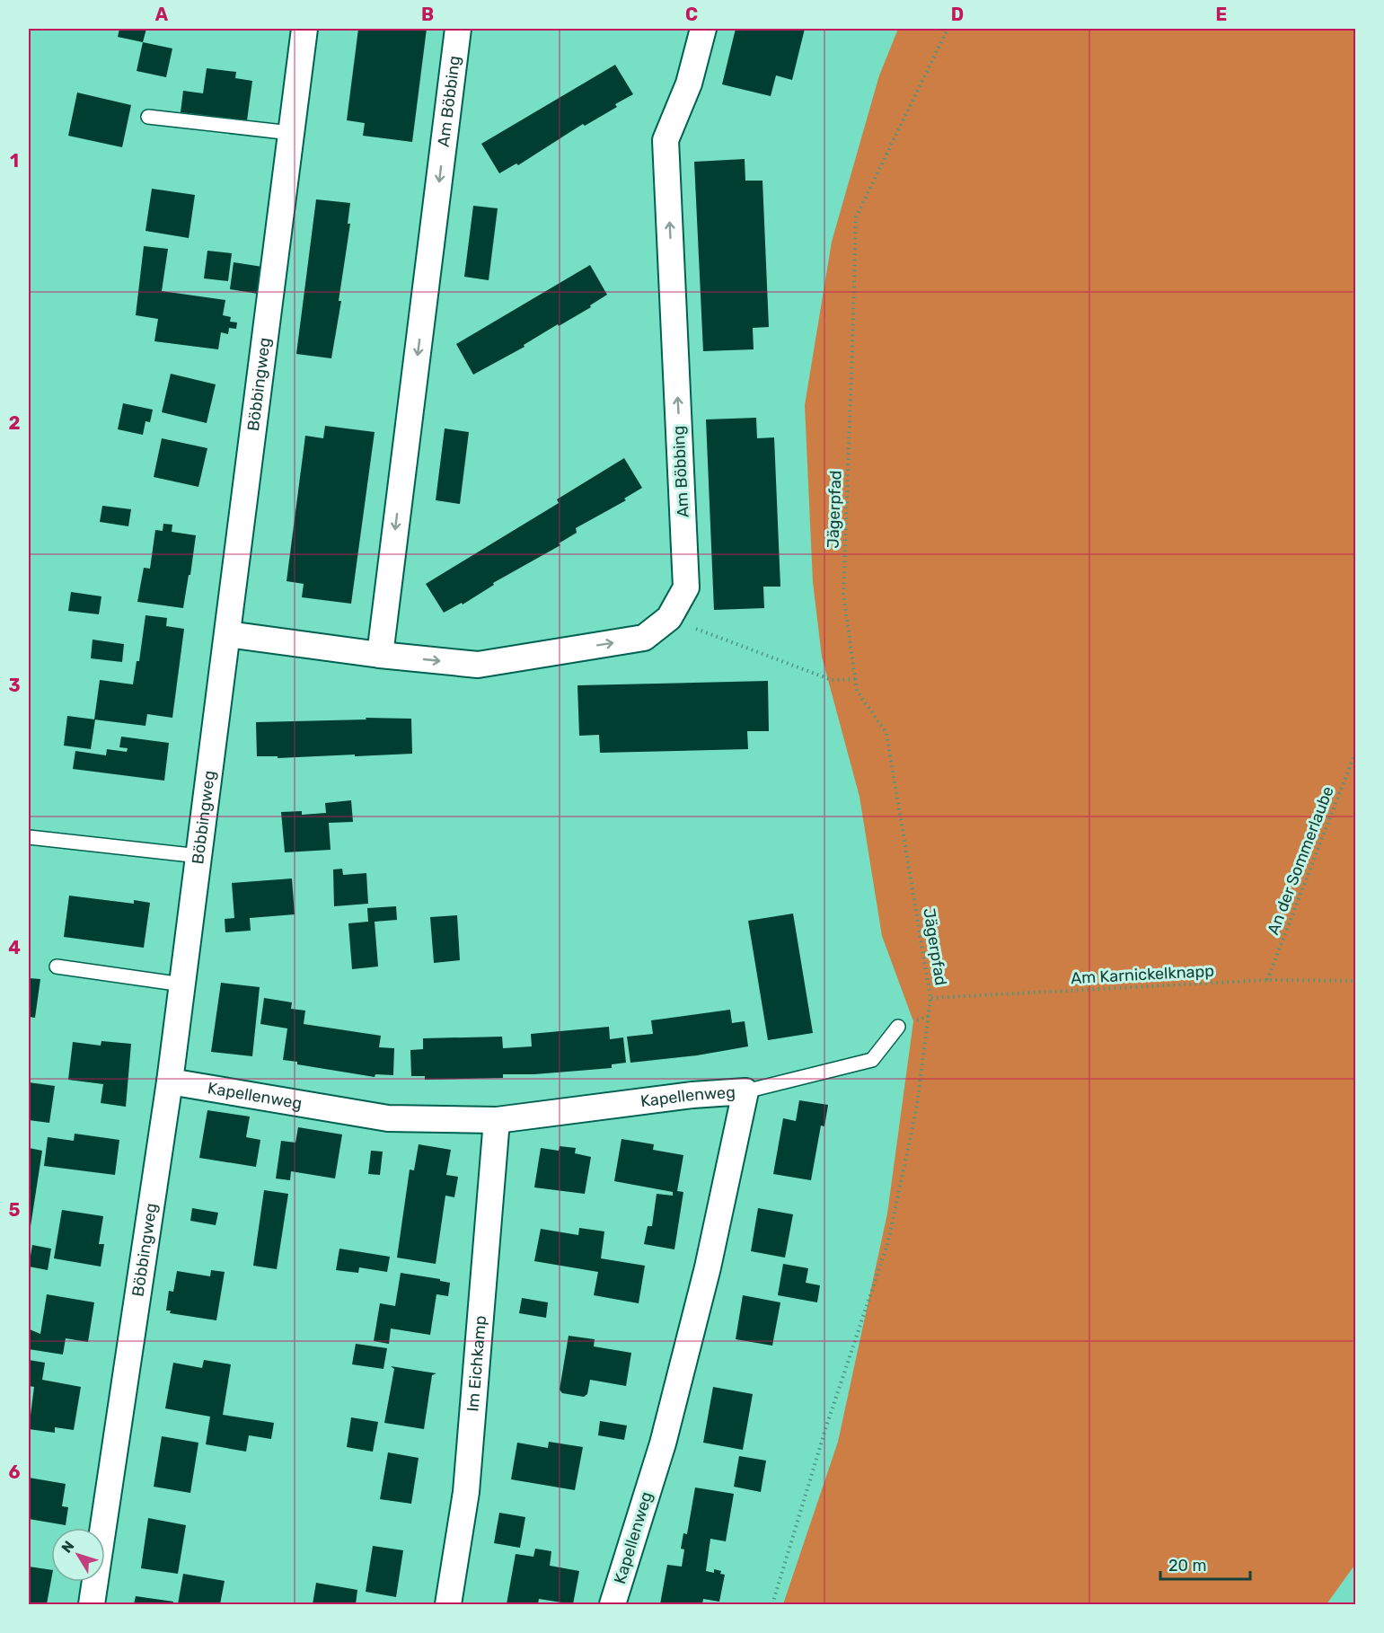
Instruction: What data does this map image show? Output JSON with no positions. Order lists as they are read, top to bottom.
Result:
{
  "streets": {
    "street": [
      "Am Böbbing",
      "Böbbingweg",
      "Kapellenweg",
      "Im Eichkamp"
    ],
    "path": ["Jägerpfad", "An der Sommerlaube", "Am Karnickelknapp"]
  },
  "crossings": [
    ["Am Böbbing", "Böbbingweg"],
    ["Böbbingweg", "Kapellenweg"],
    ["Jägerpfad", "Am Karnickelknapp"],
    ["An der Sommerlaube", "Am Karnickelknapp"],
    ["Kapellenweg", "Im Eichkamp"]
  ],
  "scale_bar": "20 m",
  "north": "top left",
  "grid": {
    "columns": [
      "A",
      "B",
      "C",
      "D",
      "E"
    ],
    "rows": [
      "1",
      "2",
      "3",
      "4",
      "5",
      "6"
    ]
  }
}
